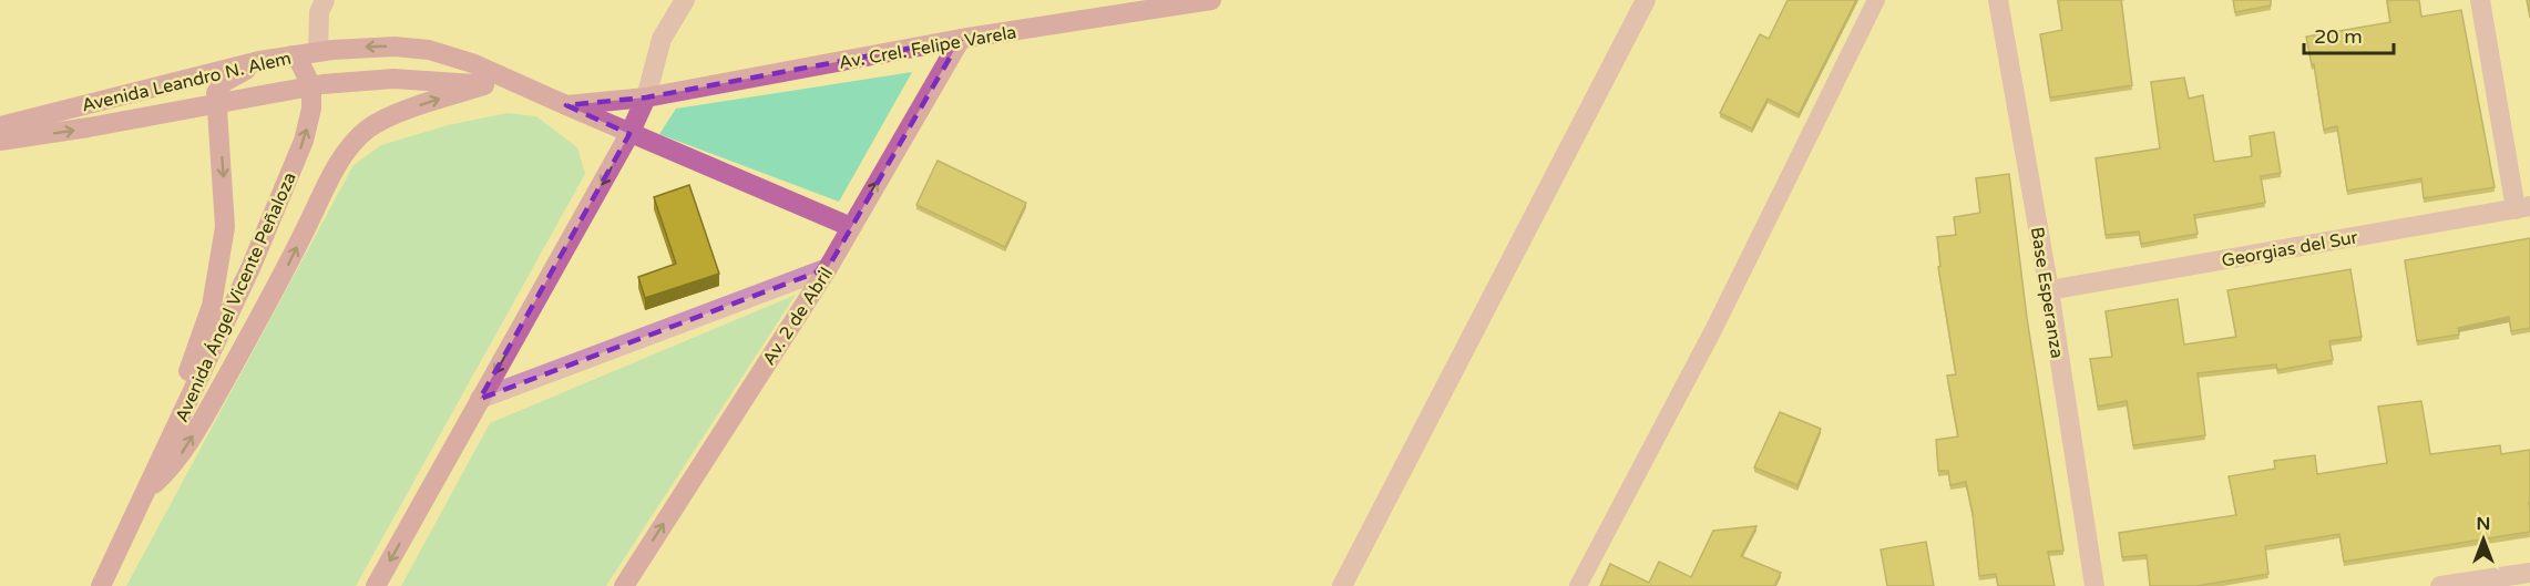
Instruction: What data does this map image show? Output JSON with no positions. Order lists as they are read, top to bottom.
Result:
{
  "streets": {
    "street": [
      "Av. Crel. Felipe Varela",
      "Avenida Leandro N. Alem",
      "Georgias del Sur",
      "Base Esperanza",
      "Avenida Ángel Vicente Peñaloza",
      "Av. 2 de Abril"
    ]
  },
  "crossings": [
    ["Av. Crel. Felipe Varela", "Avenida Leandro N. Alem"],
    ["Av. Crel. Felipe Varela", "Av. 2 de Abril"],
    ["Avenida Leandro N. Alem", "Avenida Ángel Vicente Peñaloza"],
    ["Georgias del Sur", "Base Esperanza"]
  ],
  "one_way": ["Av. 2 de Abril"],
  "scale_bar": "20 m",
  "north": "top"
}
